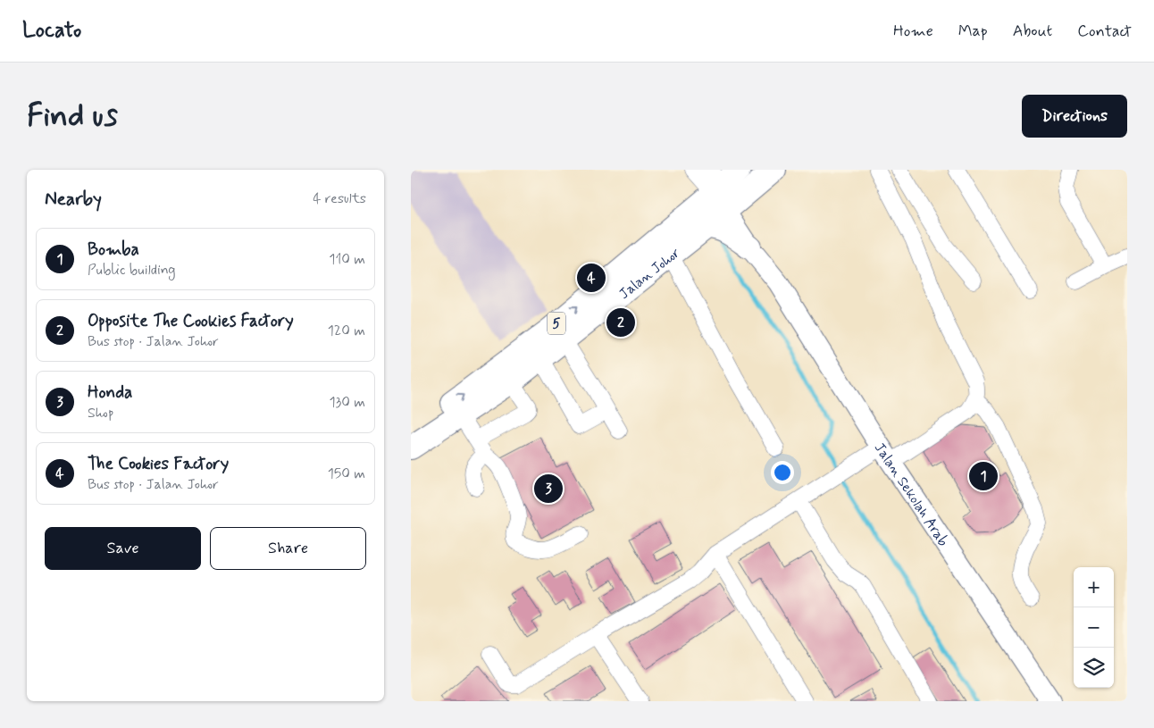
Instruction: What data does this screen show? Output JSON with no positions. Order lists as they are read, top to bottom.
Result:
{
  "streets": {
    "highway": ["Jalan Johor", "5"],
    "main road": ["Jalan Sekolah Arab"]
  },
  "crossings": [
    ["Jalan Johor", "Jalan Sekolah Arab"]
  ],
  "page": {
    "header": "Locato",
    "nav": [
      "Home",
      "Map",
      "About",
      "Contact"
    ],
    "buttons": [
      "Directions",
      ["Save", "Share"]
    ],
    "title": "Find us",
    "heading": ["Nearby", "4 results"],
    "list": [
      {
        "mark": "1",
        "name": "Bomba",
        "note": "Public building",
        "value": "110 m"
      },
      {
        "mark": "2",
        "name": "Opposite The Cookies Factory",
        "note": "Bus stop · Jalan Johor",
        "value": "120 m"
      },
      {
        "mark": "3",
        "name": "Honda",
        "note": "Shop",
        "value": "130 m"
      },
      {
        "mark": "4",
        "name": "The Cookies Factory",
        "note": "Bus stop · Jalan Johor",
        "value": "150 m"
      }
    ],
    "pins": [
      "4",
      "2",
      "1",
      "3"
    ],
    "map_buttons": ["+", "−"]
  }
}
